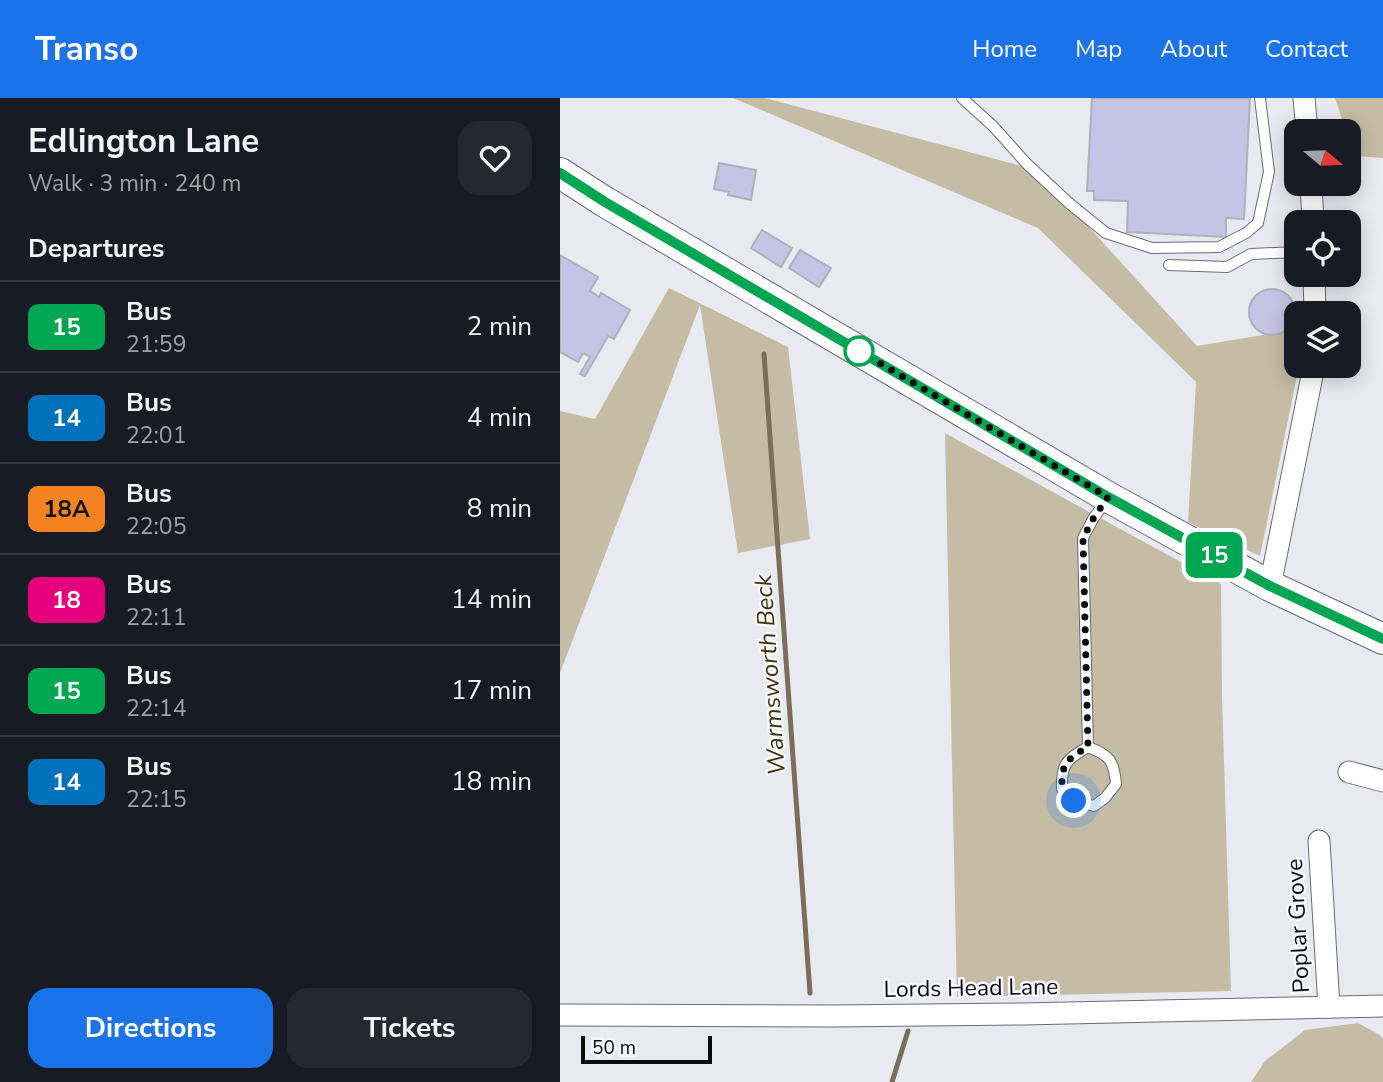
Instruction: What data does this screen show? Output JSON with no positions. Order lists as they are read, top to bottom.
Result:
{
  "streets": {
    "street": ["Poplar Grove", "Lords Head Lane"]
  },
  "crossings": [
    ["Poplar Grove", "Lords Head Lane"]
  ],
  "water": ["Warmsworth Beck"],
  "lines": ["bus line 15"],
  "scale_bar": "50 m",
  "north": "right",
  "page": {
    "header": "Transo",
    "nav": [
      "Home",
      "Map",
      "About",
      "Contact"
    ],
    "heading": [
      ["Edlington Lane", "Walk · 3 min · 240 m"],
      "Departures"
    ],
    "on_map": "15",
    "list": [
      {
        "mark": "15",
        "name": "Bus",
        "note": "21:59",
        "value": "2 min"
      },
      {
        "mark": "14",
        "name": "Bus",
        "note": "22:01",
        "value": "4 min"
      },
      {
        "mark": "18A",
        "name": "Bus",
        "note": "22:05",
        "value": "8 min"
      },
      {
        "mark": "18",
        "name": "Bus",
        "note": "22:11",
        "value": "14 min"
      },
      {
        "mark": "15",
        "name": "Bus",
        "note": "22:14",
        "value": "17 min"
      },
      {
        "mark": "14",
        "name": "Bus",
        "note": "22:15",
        "value": "18 min"
      }
    ],
    "buttons": ["Directions", "Tickets"],
    "scale": "50 m"
  }
}
